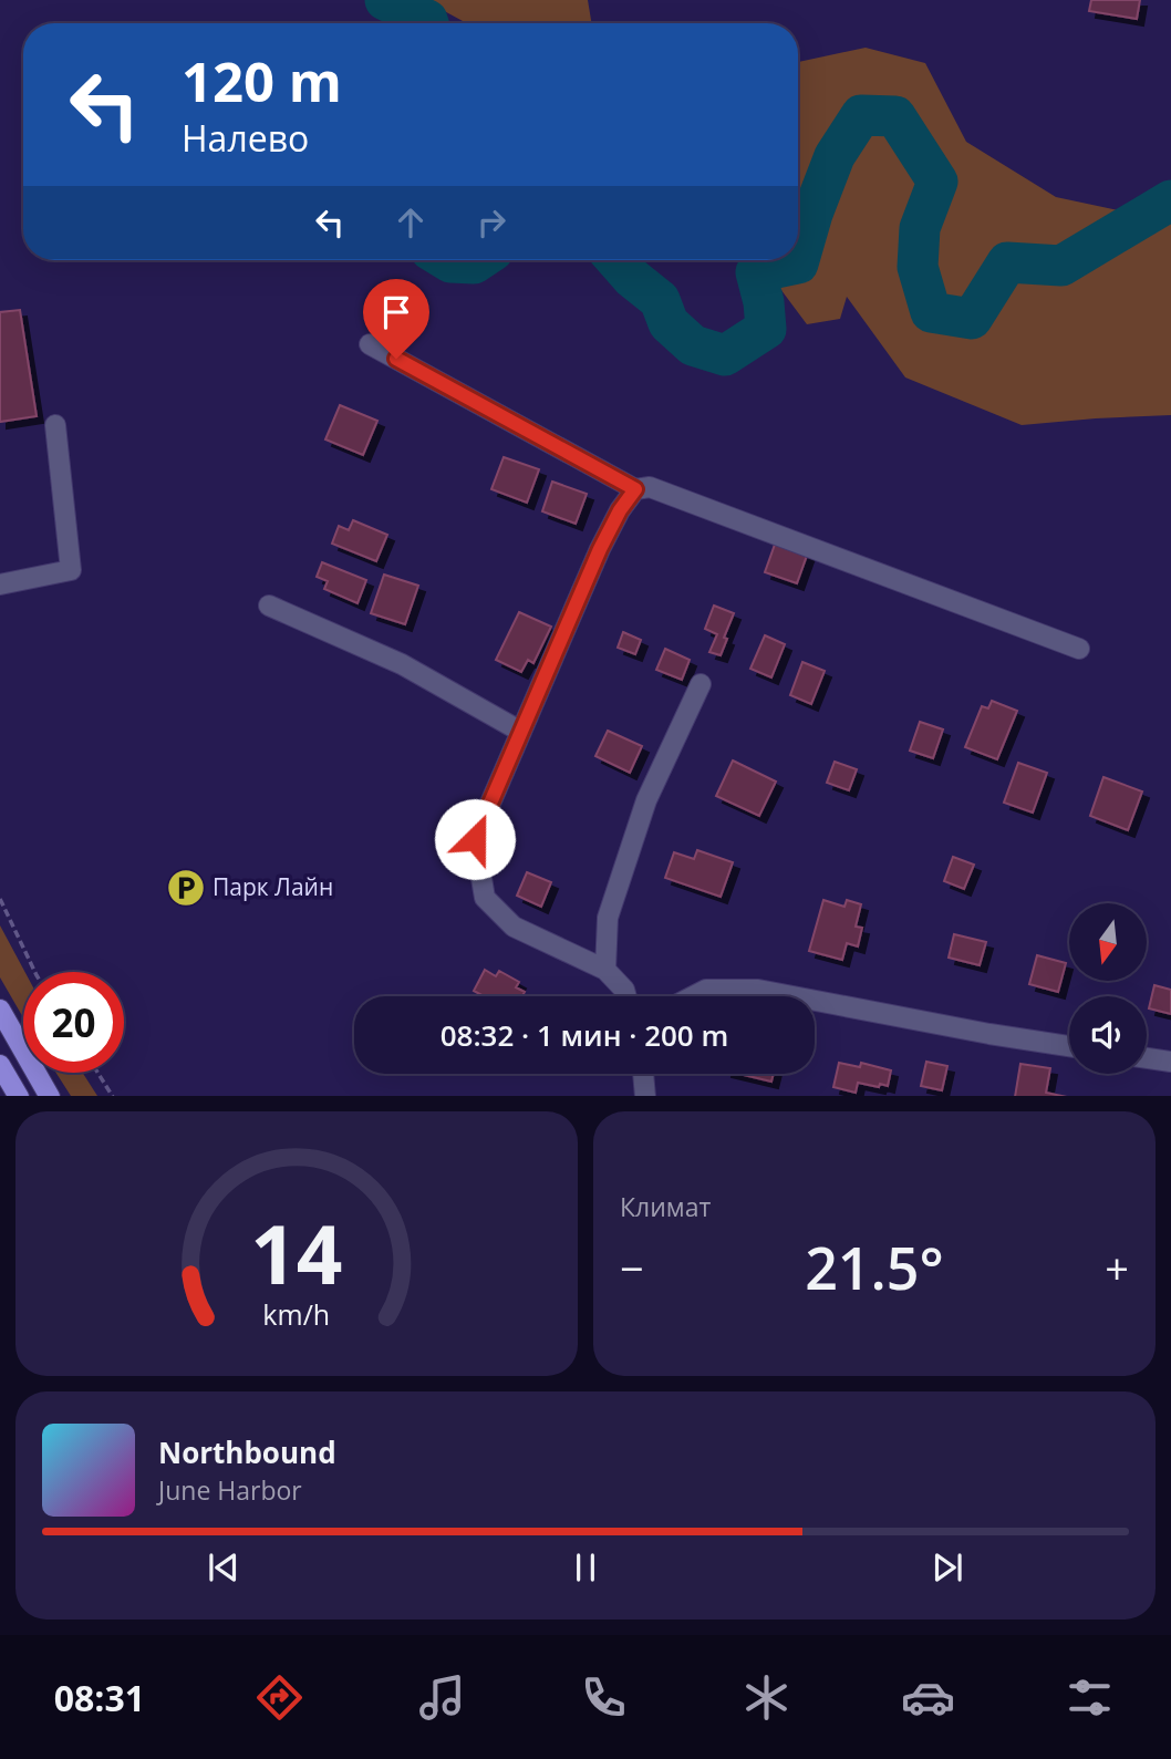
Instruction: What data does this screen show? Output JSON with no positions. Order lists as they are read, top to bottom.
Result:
{
  "places": {
    "parking": ["Парк Лайн"]
  },
  "north": "bottom",
  "page": {
    "turn": ["120 m", "Налево"],
    "limit": "20",
    "trip": "08:32 · 1 мин · 200 m",
    "tile": "Климат",
    "heat": ["−", "21.5°", "+"],
    "song": ["Northbound", "June Harbor"],
    "tabs": "08:31",
    "gauge": ["14", "km/h"]
  }
}
